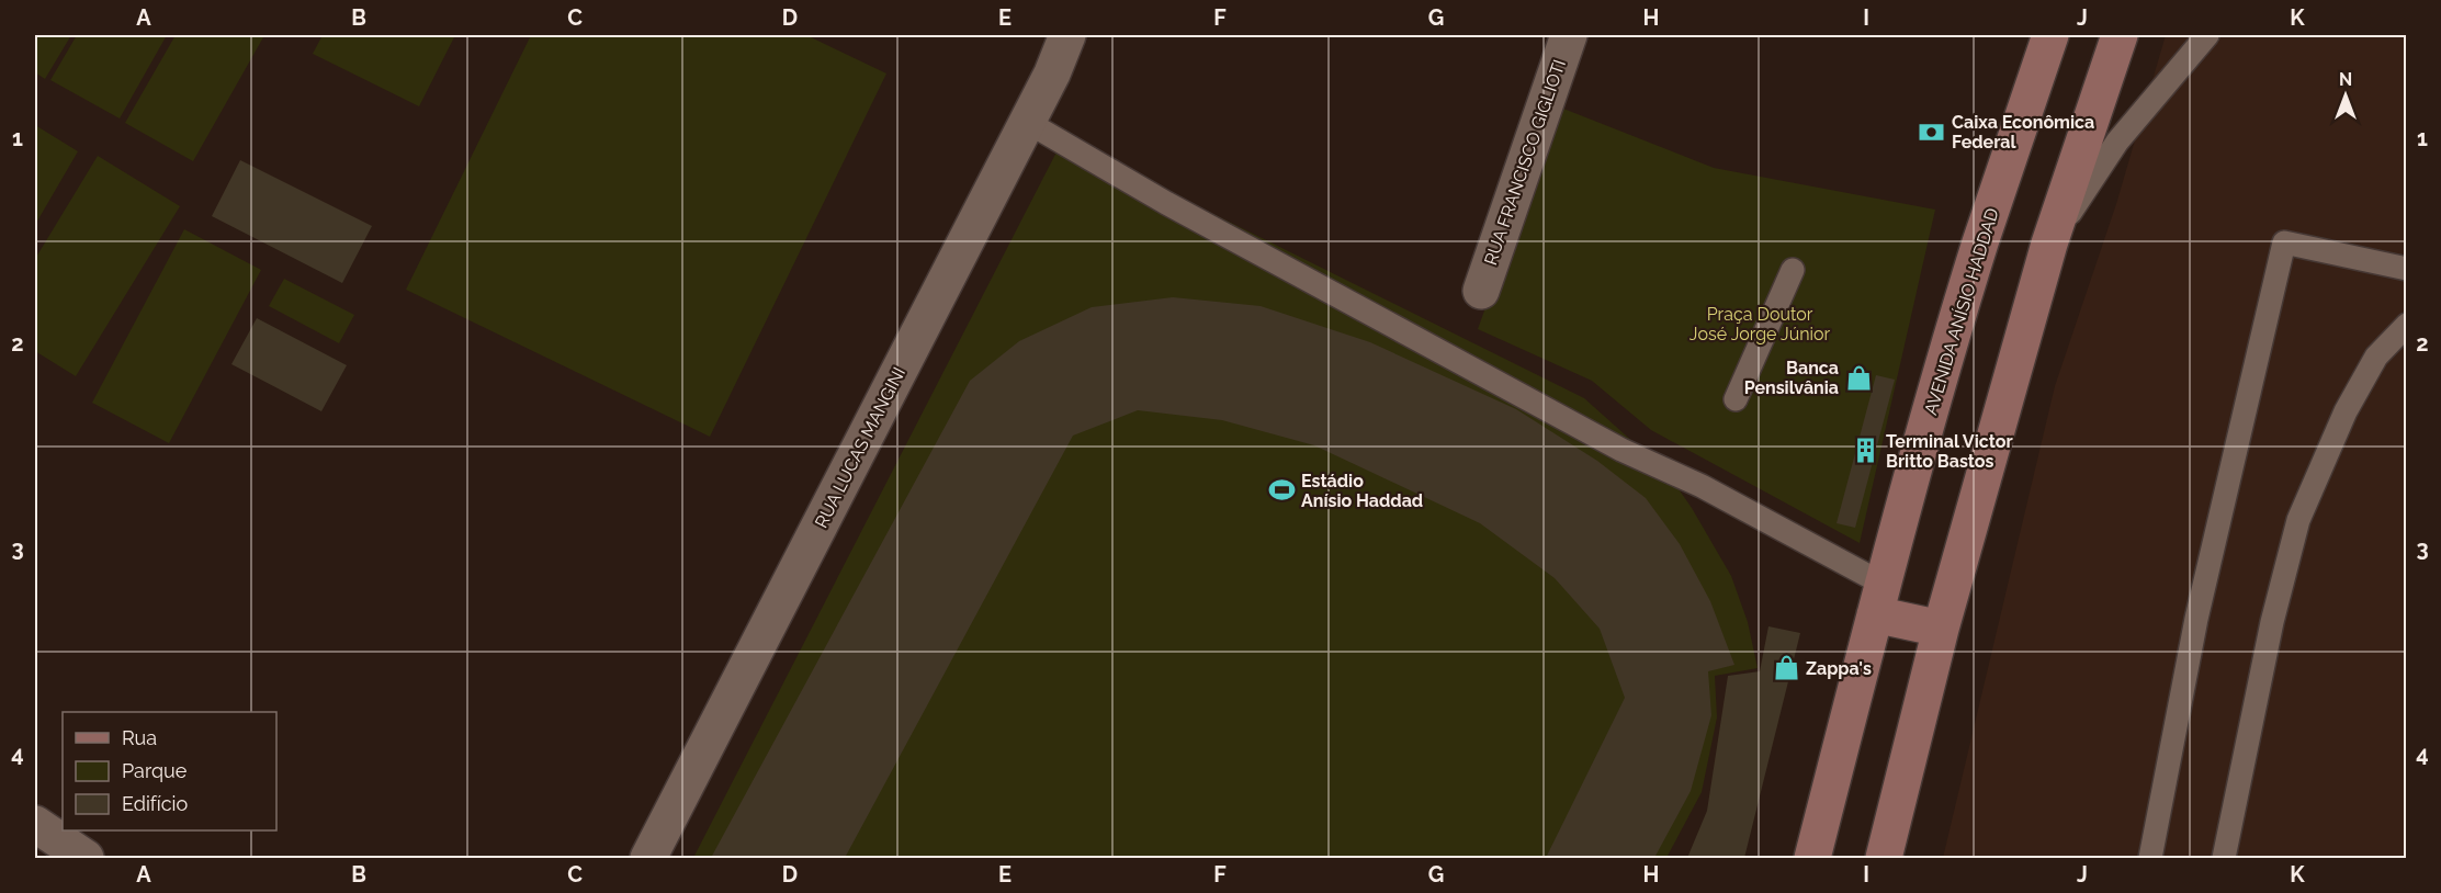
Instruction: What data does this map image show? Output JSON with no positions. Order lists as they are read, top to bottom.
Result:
{
  "streets": {
    "main road": ["AVENIDA ANÍSIO HADDAD"],
    "street": ["RUA FRANCISCO GIGLIOTI", "RUA LUCAS MANGINI"]
  },
  "parks": ["Praça Doutor José Jorge Júnior"],
  "places": {
    "bank": ["Caixa Econômica Federal"],
    "shop": ["Banca Pensilvânia", "Zappa's"],
    "building": ["Terminal Victor Britto Bastos"],
    "sports": ["Estádio Anísio Haddad"]
  },
  "legend": ["Rua", "Parque", "Edifício"],
  "north": "top",
  "grid": {
    "columns": [
      "A",
      "B",
      "C",
      "D",
      "E",
      "F",
      "G",
      "H",
      "I",
      "J",
      "K"
    ],
    "rows": [
      "1",
      "2",
      "3",
      "4"
    ]
  }
}
